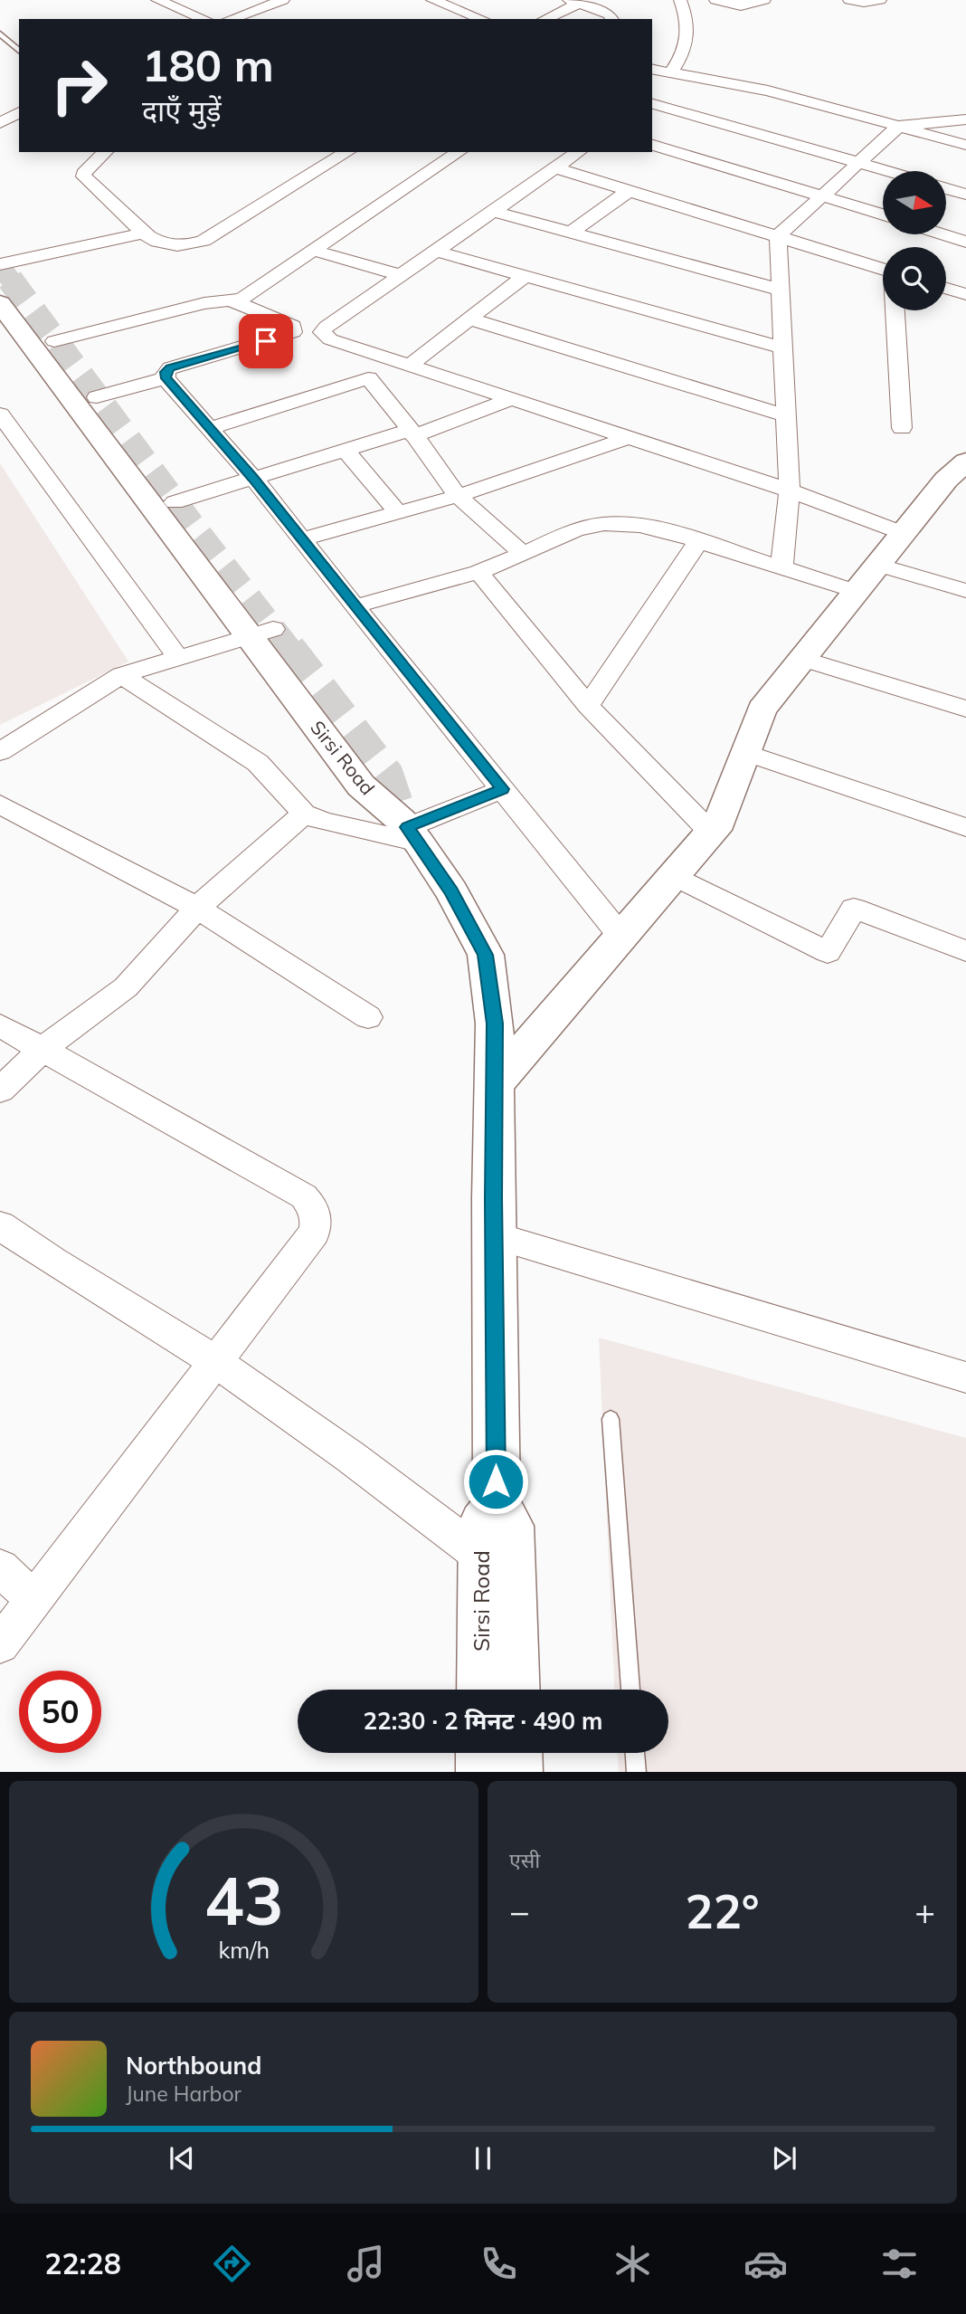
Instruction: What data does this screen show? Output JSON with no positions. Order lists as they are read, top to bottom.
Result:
{
  "streets": {
    "main road": ["Sirsi Road"]
  },
  "north": "right",
  "page": {
    "turn": ["180 m", "दाएँ मुड़ें"],
    "limit": "50",
    "trip": "22:30 · 2 मिनट · 490 m",
    "tile": "एसी",
    "heat": ["−", "22°", "+"],
    "song": ["Northbound", "June Harbor"],
    "tabs": "22:28",
    "gauge": ["43", "km/h"]
  }
}
